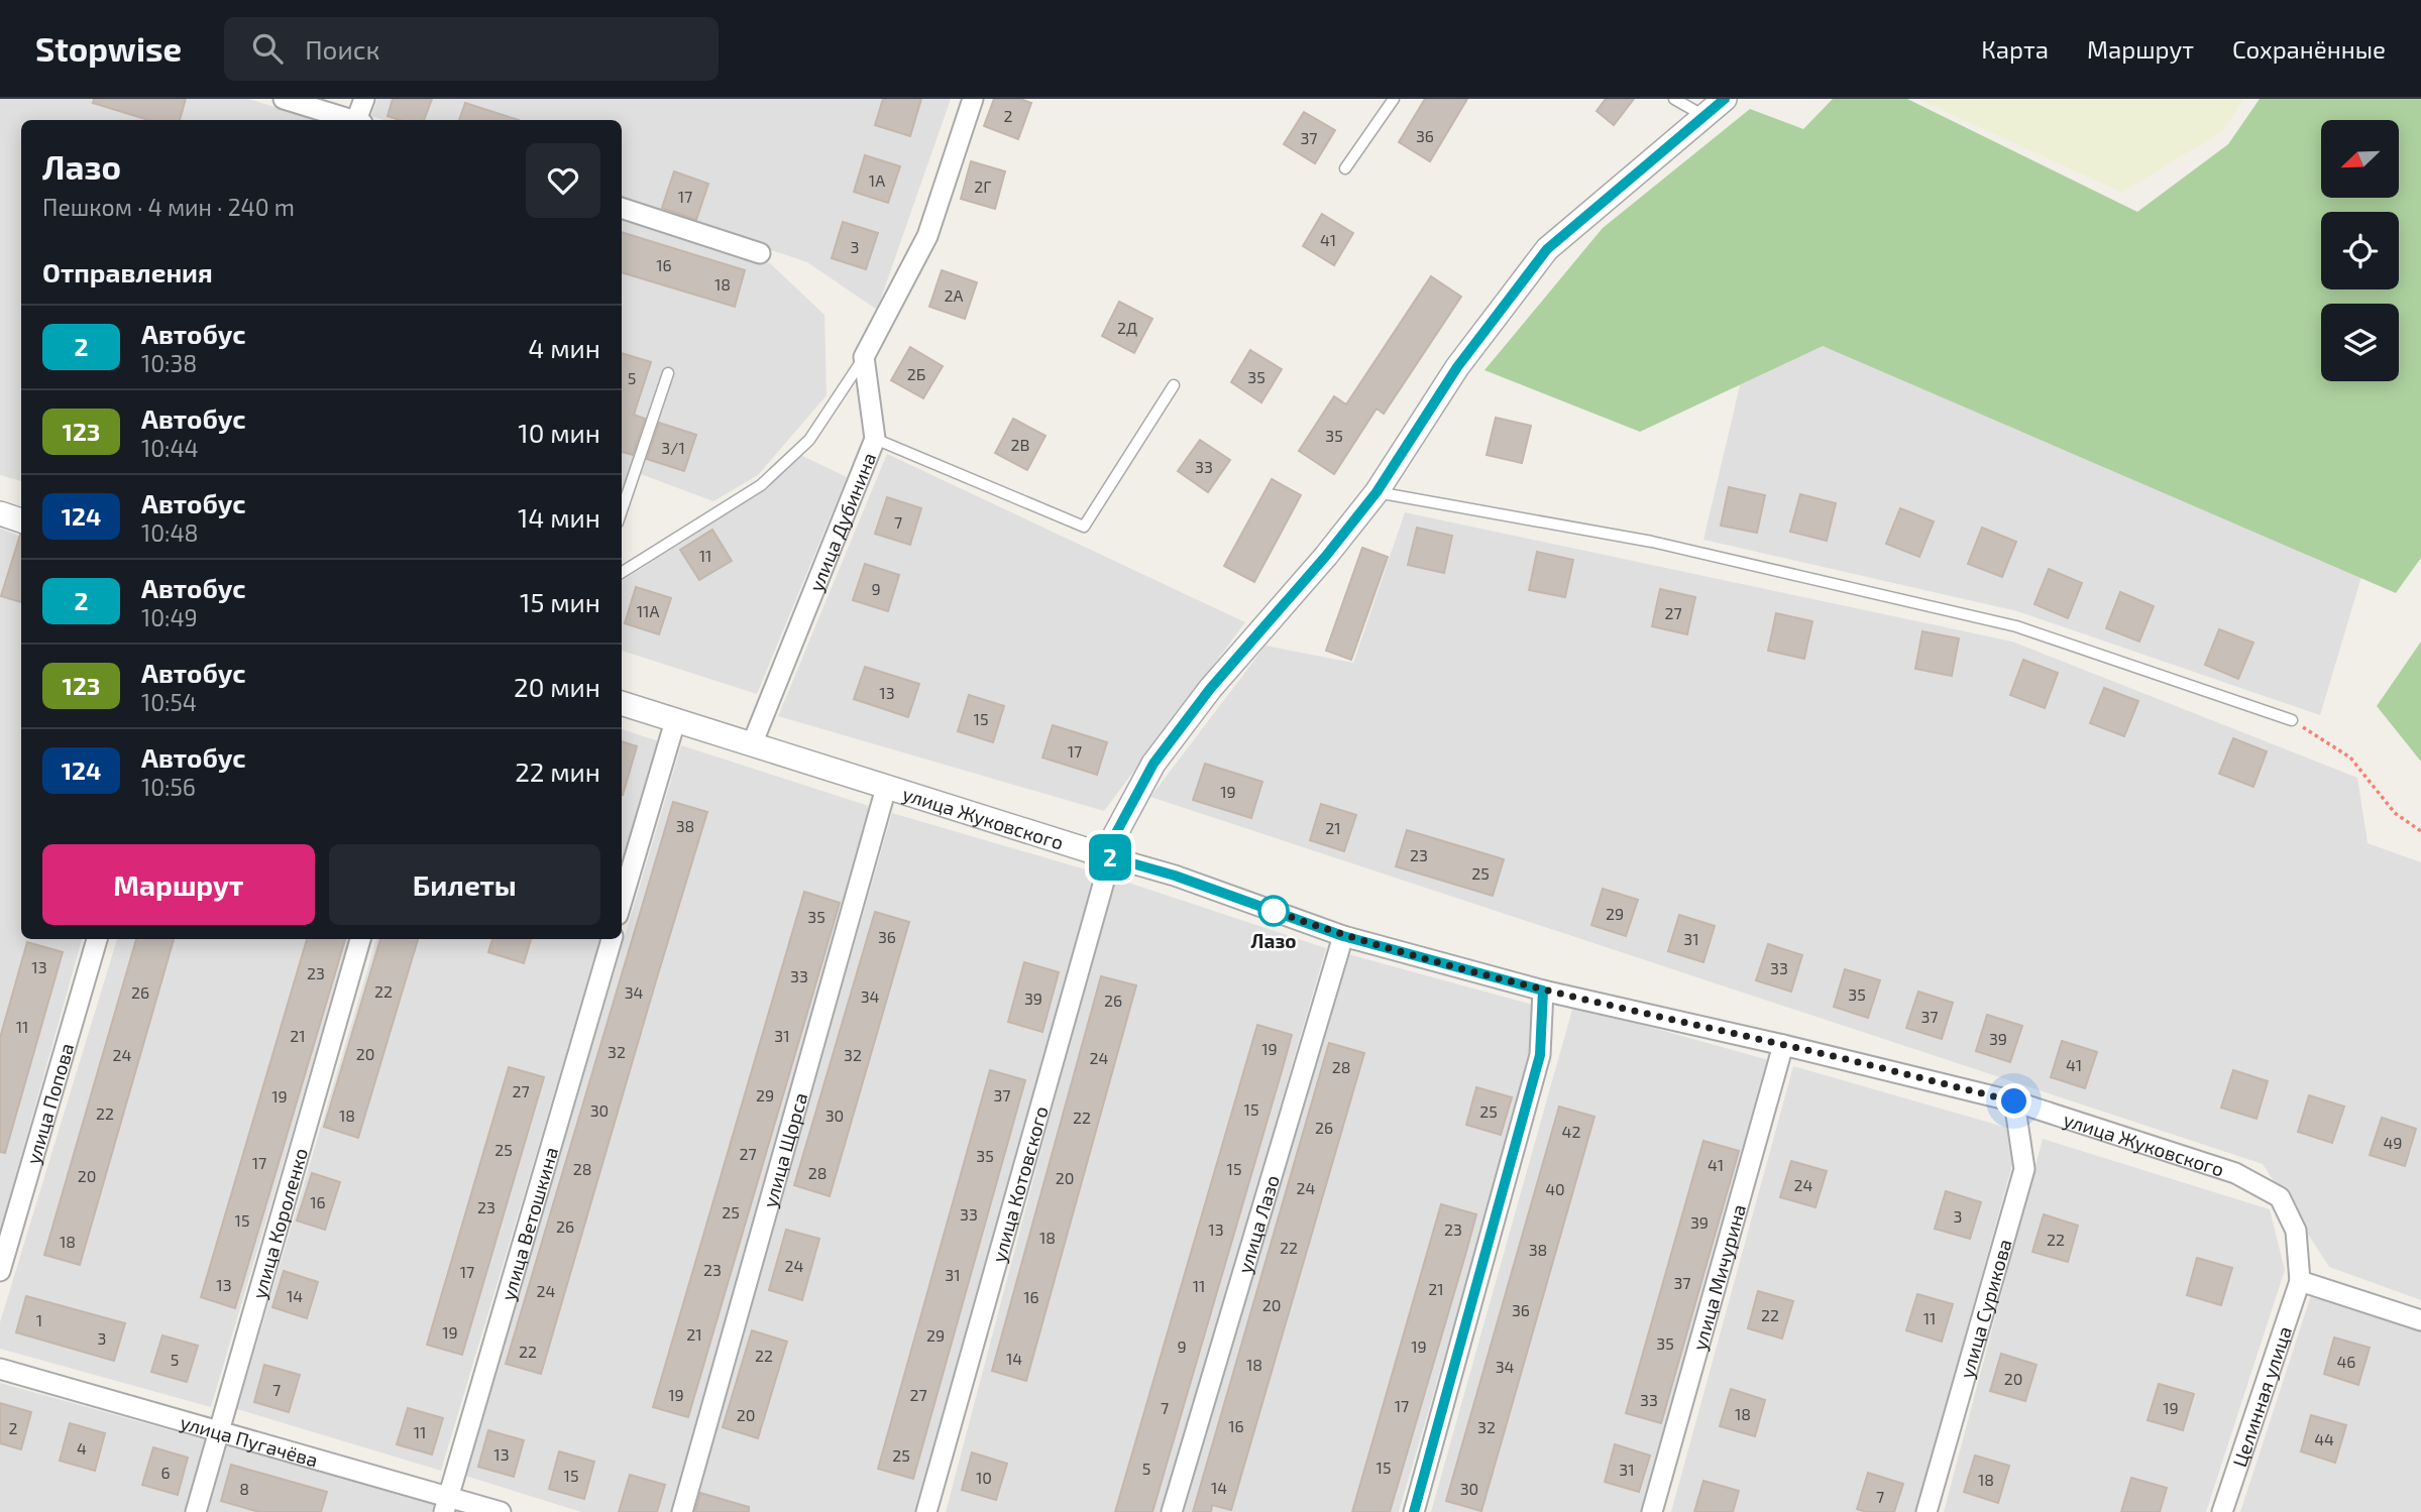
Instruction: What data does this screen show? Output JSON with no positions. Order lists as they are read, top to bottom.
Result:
{
  "streets": {
    "street": [
      "улица Дубинина",
      "улица Жуковского",
      "улица Попова",
      "улица Щорса",
      "улица Котовского",
      "улица Короленко",
      "улица Ветошкина",
      "улица Лазо",
      "улица Мичурина",
      "улица Сурикова",
      "Целинная улица",
      "улица Пугачёва"
    ]
  },
  "crossings": [
    ["улица Дубинина", "улица Жуковского"],
    ["улица Жуковского", "улица Щорса"],
    ["улица Жуковского", "улица Котовского"],
    ["улица Жуковского", "улица Лазо"],
    ["улица Жуковского", "улица Мичурина"],
    ["улица Жуковского", "улица Сурикова"],
    ["улица Жуковского", "Целинная улица"],
    ["улица Короленко", "улица Пугачёва"],
    ["улица Ветошкина", "улица Пугачёва"]
  ],
  "places": ["Лазо"],
  "lines": ["bus line 2"],
  "house_numbers": [
    "2",
    "36",
    "37",
    "1А",
    "2Г",
    "17",
    "41",
    "3",
    "16",
    "18",
    "2А",
    "2Д",
    "2Б",
    "35",
    "5",
    "35",
    "2В",
    "3/1",
    "33",
    "7",
    "11",
    "9",
    "11А",
    "27",
    "13",
    "15",
    "17",
    "19",
    "38",
    "21",
    "23",
    "25",
    "29",
    "35",
    "36",
    "31",
    "13",
    "33",
    "23",
    "33",
    "22",
    "26",
    "34",
    "35",
    "34",
    "39",
    "26",
    "37",
    "11",
    "21",
    "31",
    "39",
    "19",
    "32",
    "20",
    "24",
    "32",
    "24",
    "41",
    "28",
    "27",
    "29",
    "37",
    "19",
    "15",
    "30",
    "25",
    "22",
    "18",
    "30",
    "22",
    "26",
    "42",
    "49",
    "25",
    "27",
    "35",
    "17",
    "41",
    "28",
    "15",
    "28",
    "20",
    "20",
    "24",
    "24",
    "40",
    "16",
    "23",
    "25",
    "33",
    "3",
    "15",
    "39",
    "26",
    "13",
    "23",
    "18",
    "22",
    "18",
    "22",
    "38",
    "24",
    "23",
    "17",
    "31",
    "37",
    "13",
    "11",
    "21",
    "24",
    "14",
    "16",
    "20",
    "36",
    "22",
    "11",
    "1",
    "19",
    "21",
    "29",
    "3",
    "35",
    "9",
    "19",
    "22",
    "22",
    "14",
    "5",
    "46",
    "18",
    "34",
    "20",
    "7",
    "19",
    "27",
    "33",
    "17",
    "7",
    "19",
    "18",
    "20",
    "16",
    "32",
    "2",
    "11",
    "44",
    "4",
    "13",
    "25",
    "15",
    "5",
    "31",
    "6",
    "15",
    "10",
    "18",
    "14",
    "8",
    "30",
    "7"
  ],
  "north": "bottom left",
  "page": {
    "header": "Stopwise",
    "search": "Поиск",
    "nav": ["Карта", "Маршрут", "Сохранённые"],
    "on_map": "2",
    "heading": [
      ["Лазо", "Пешком · 4 мин · 240 m"],
      "Отправления"
    ],
    "list": [
      {
        "mark": "2",
        "name": "Автобус",
        "note": "10:38",
        "value": "4 мин"
      },
      {
        "mark": "123",
        "name": "Автобус",
        "note": "10:44",
        "value": "10 мин"
      },
      {
        "mark": "124",
        "name": "Автобус",
        "note": "10:48",
        "value": "14 мин"
      },
      {
        "mark": "2",
        "name": "Автобус",
        "note": "10:49",
        "value": "15 мин"
      },
      {
        "mark": "123",
        "name": "Автобус",
        "note": "10:54",
        "value": "20 мин"
      },
      {
        "mark": "124",
        "name": "Автобус",
        "note": "10:56",
        "value": "22 мин"
      }
    ],
    "buttons": ["Маршрут", "Билеты"]
  }
}
